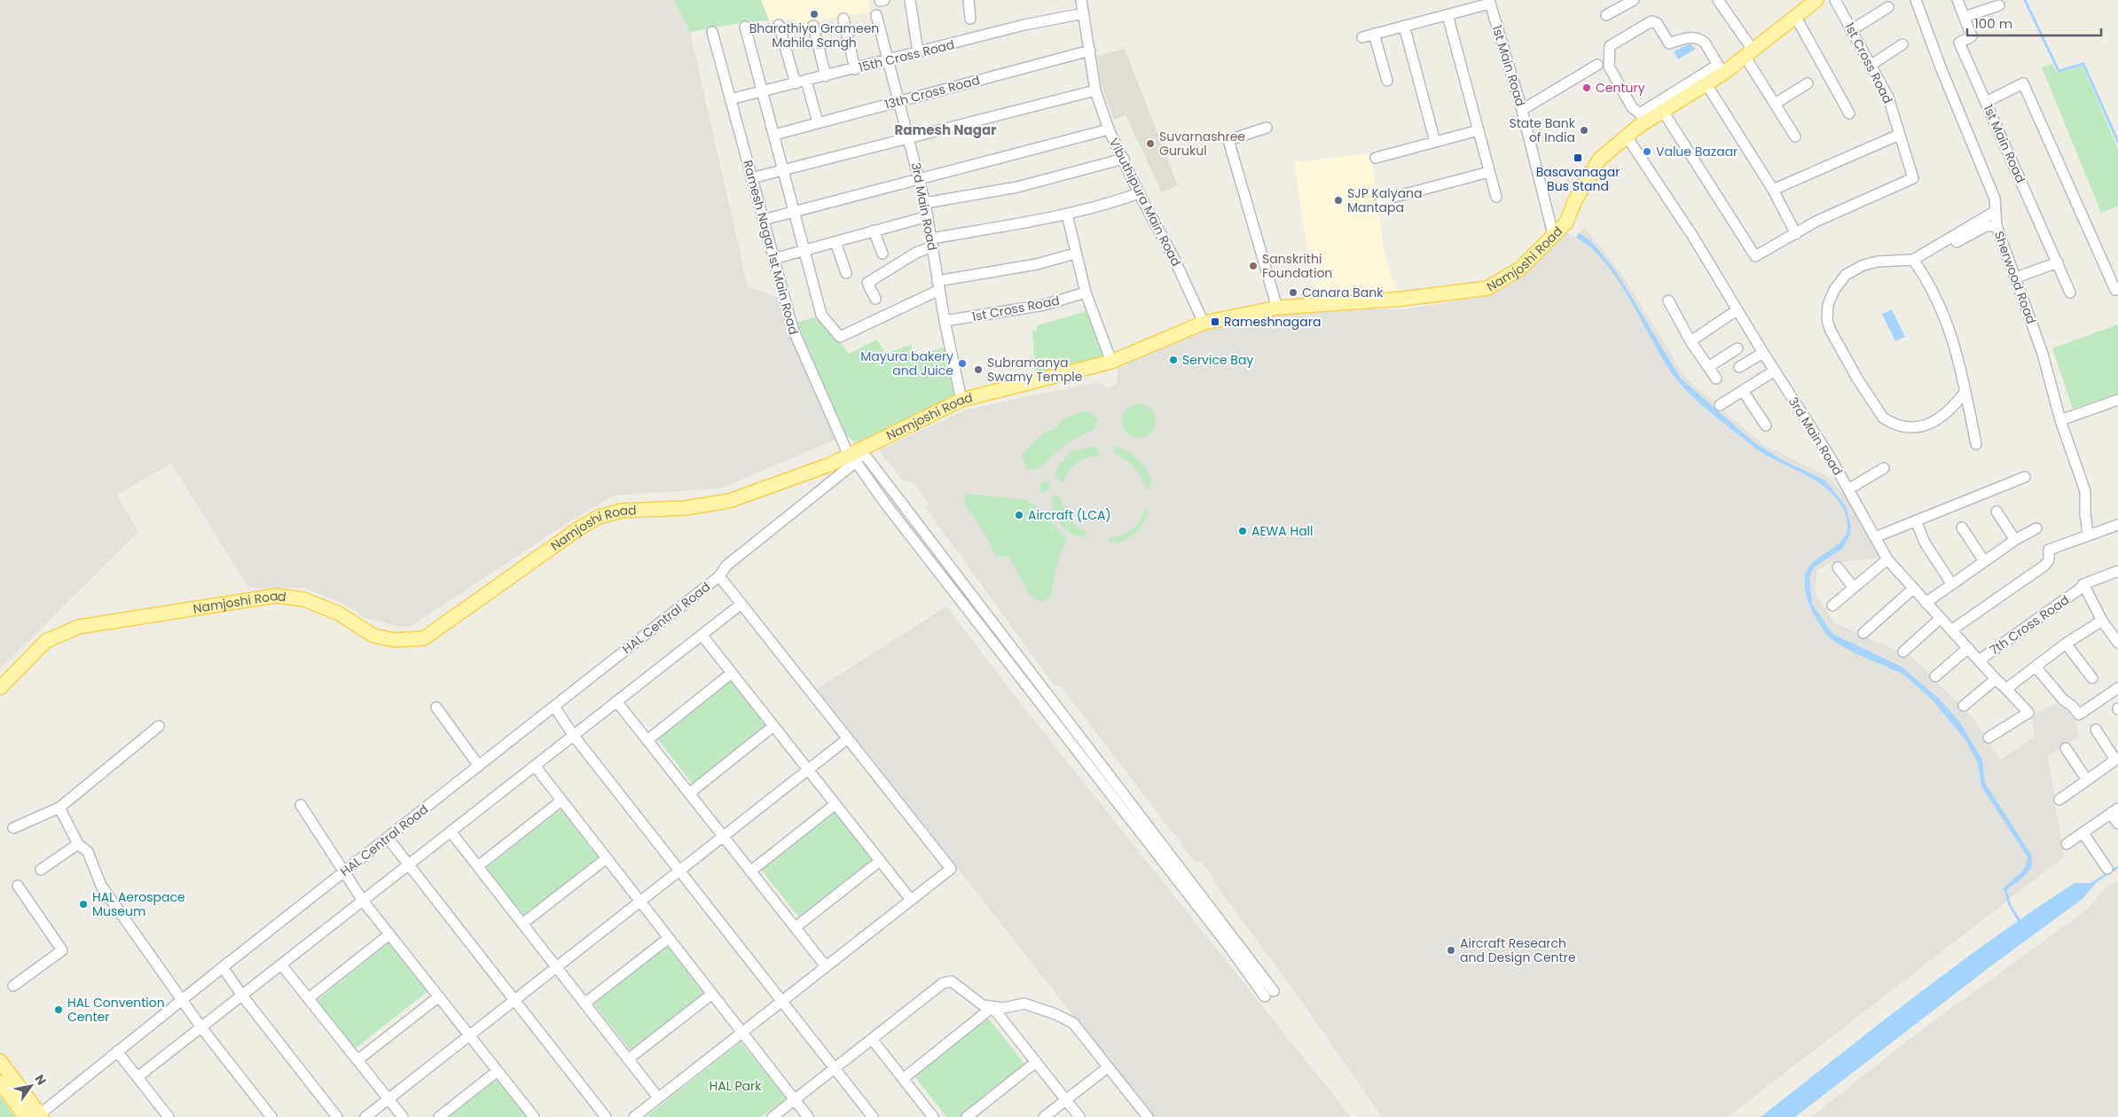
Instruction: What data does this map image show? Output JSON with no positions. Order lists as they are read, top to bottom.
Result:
{
  "streets": {
    "main road": ["Namjoshi Road"],
    "street": [
      "15th Cross Road",
      "1st Cross Road",
      "1st Main Road",
      "13th Cross Road",
      "Vibuthipura Main Road",
      "3rd Main Road",
      "Ramesh Nagar 1st Main Road",
      "Sherwood Road",
      "HAL Central Road",
      "7th Cross Road"
    ]
  },
  "crossings": [
    ["15th Cross Road", "Vibuthipura Main Road"],
    ["15th Cross Road", "3rd Main Road"],
    ["15th Cross Road", "Ramesh Nagar 1st Main Road"],
    ["1st Cross Road", "3rd Main Road"],
    ["1st Main Road", "Namjoshi Road"],
    ["13th Cross Road", "Vibuthipura Main Road"],
    ["13th Cross Road", "3rd Main Road"],
    ["Vibuthipura Main Road", "Namjoshi Road"],
    ["3rd Main Road", "Namjoshi Road"],
    ["3rd Main Road", "7th Cross Road"],
    ["Ramesh Nagar 1st Main Road", "Namjoshi Road"],
    ["Ramesh Nagar 1st Main Road", "HAL Central Road"],
    ["Namjoshi Road", "HAL Central Road"]
  ],
  "districts": ["Ramesh Nagar"],
  "parks": ["HAL Park"],
  "places": {
    "other": [
      "Bharathiya Grameen Mahila Sangh",
      "Century",
      "State Bank of India",
      "Suvarnashree Gurukul",
      "Value Bazaar",
      "SJP Kalyana Mantapa",
      "Sanskrithi Foundation",
      "Canara Bank",
      "Service Bay",
      "Mayura bakery and Juice",
      "Subramanya Swamy Temple",
      "Aircraft (LCA)",
      "AEWA Hall",
      "HAL Aerospace Museum",
      "Aircraft Research and Design Centre",
      "HAL Convention Center"
    ],
    "transit": ["Basavanagar Bus Stand", "Rameshnagara"]
  },
  "scale_bar": "100 m",
  "north": "top right"
}
